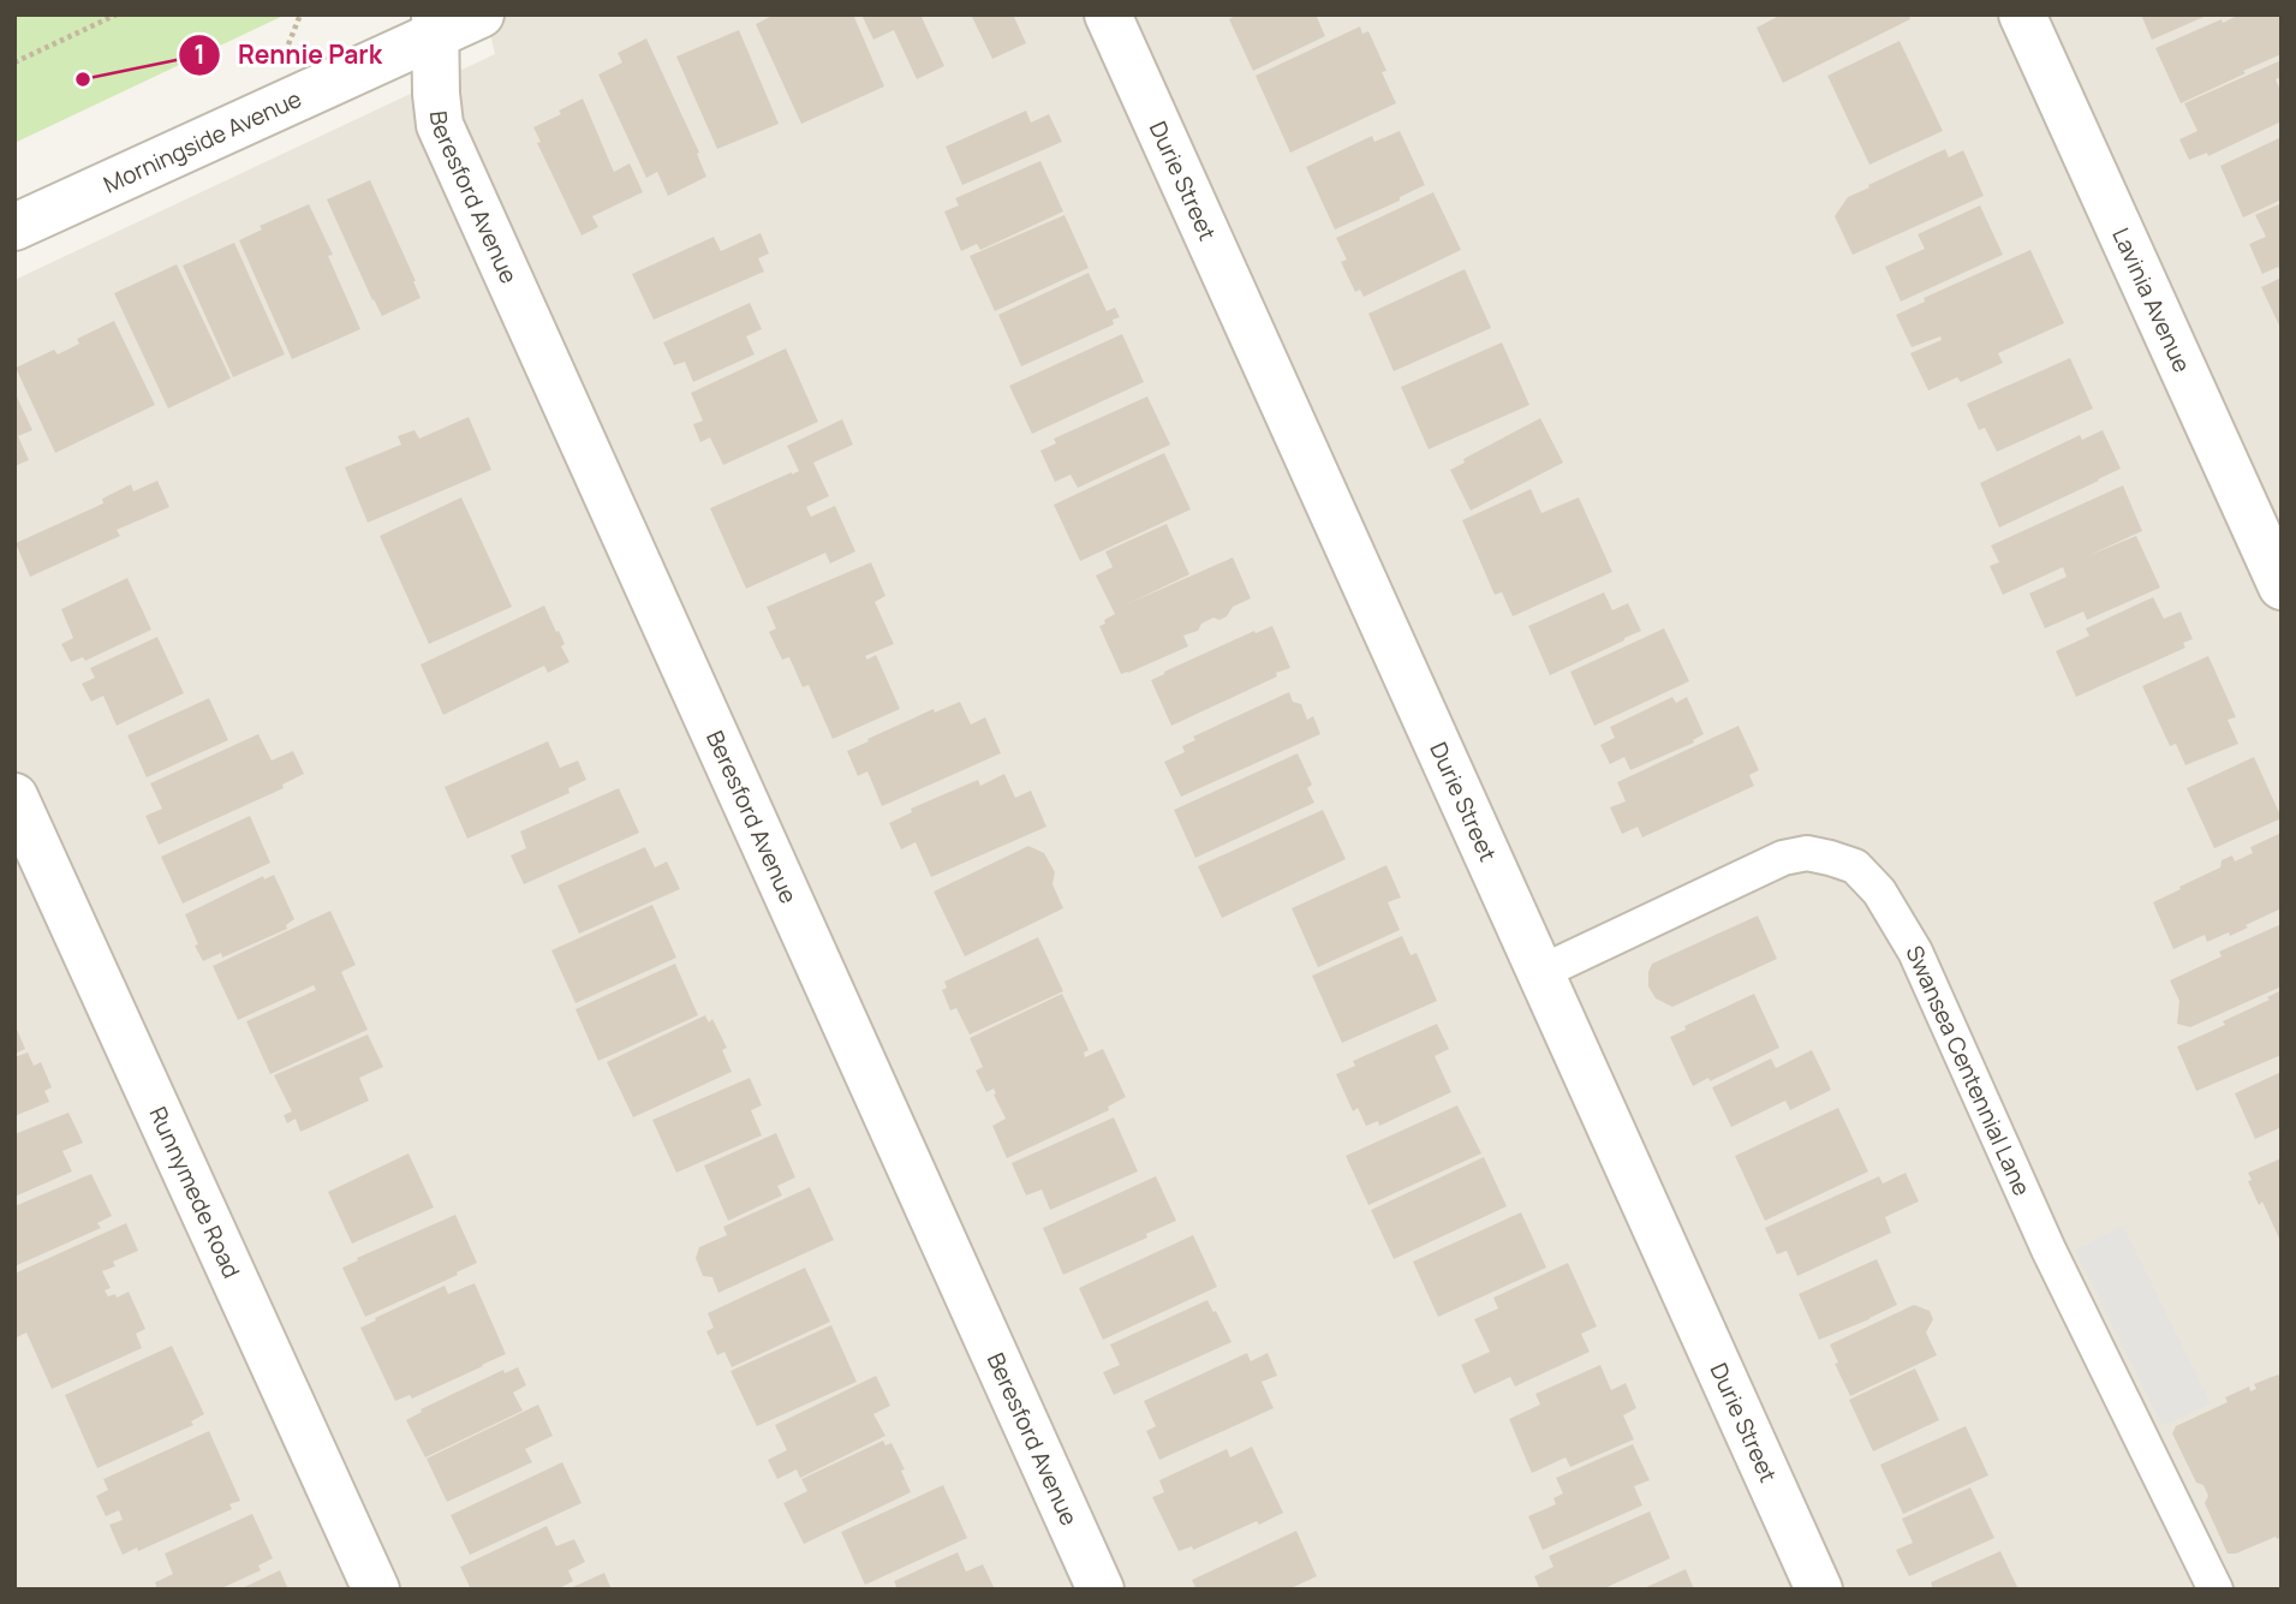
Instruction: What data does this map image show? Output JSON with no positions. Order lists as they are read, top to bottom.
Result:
{
  "streets": {
    "street": [
      "Morningside Avenue",
      "Durie Street",
      "Beresford Avenue",
      "Lavinia Avenue",
      "Runnymede Road"
    ],
    "lane": ["Swansea Centennial Lane"]
  },
  "crossings": [
    ["Morningside Avenue", "Beresford Avenue"],
    ["Durie Street", "Swansea Centennial Lane"]
  ],
  "places": ["Rennie Park"]
}
